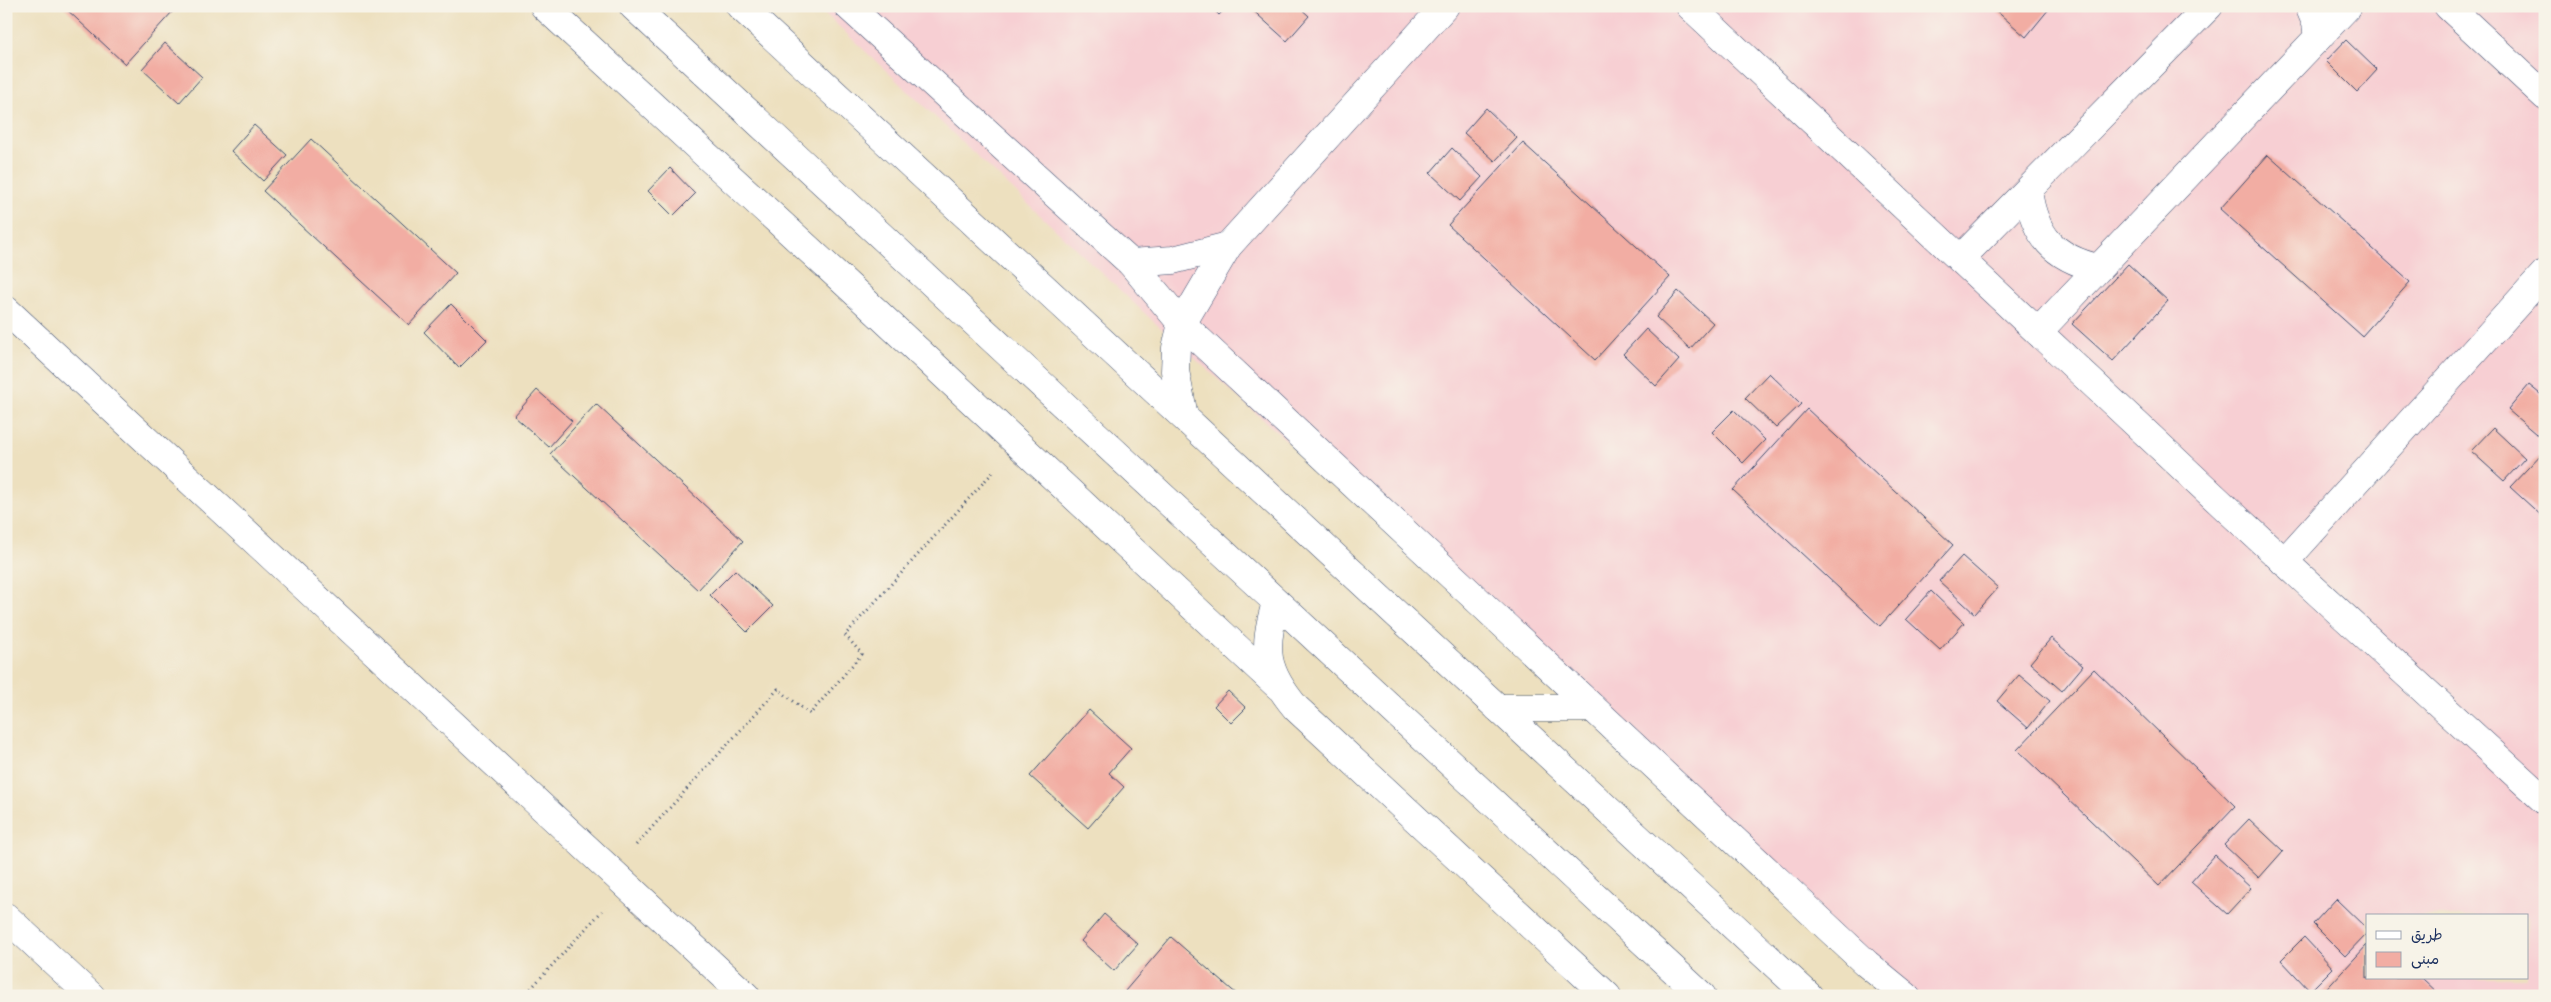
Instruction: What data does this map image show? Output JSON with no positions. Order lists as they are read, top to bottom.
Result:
{
  "legend": ["طريق", "مبنى"]
}
